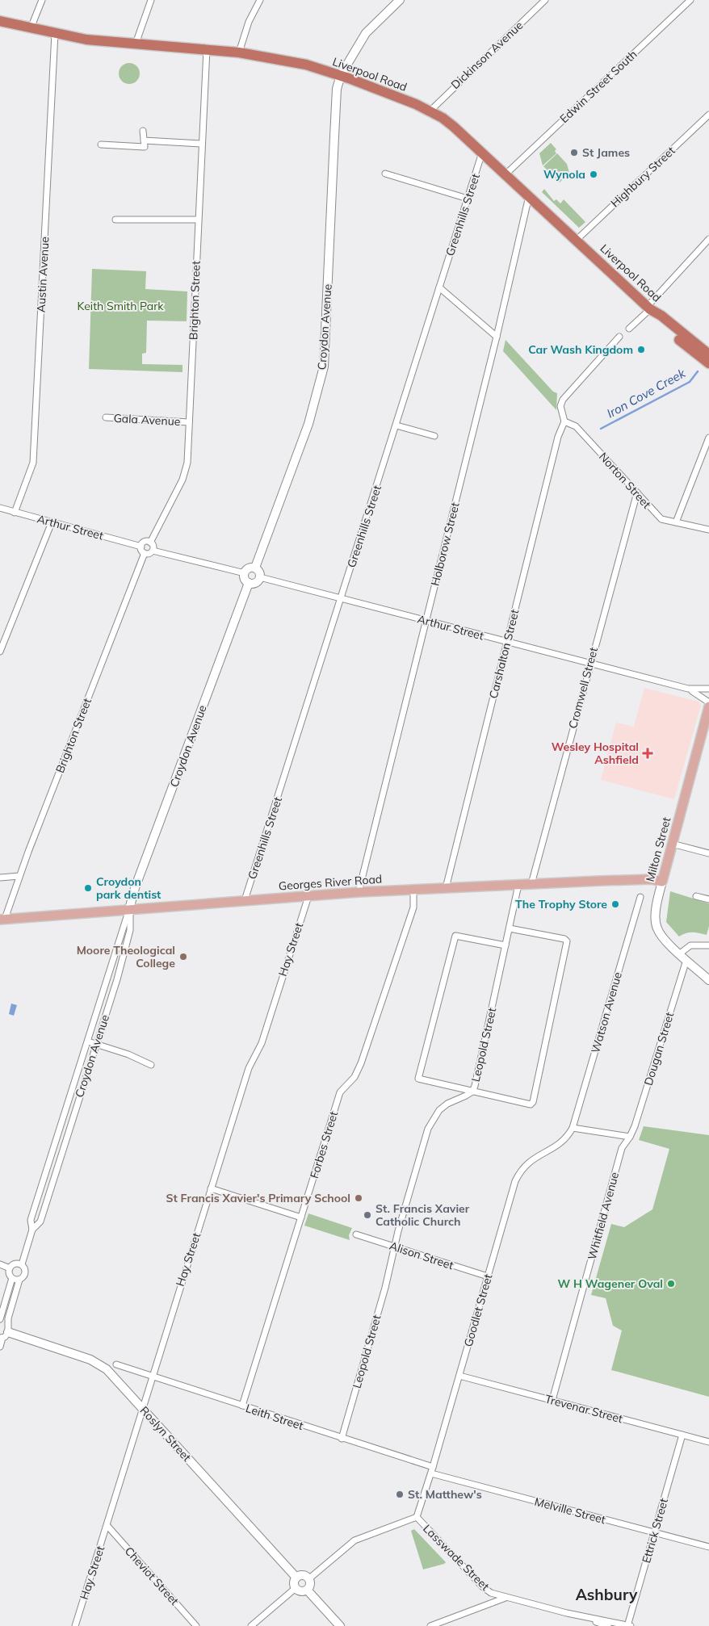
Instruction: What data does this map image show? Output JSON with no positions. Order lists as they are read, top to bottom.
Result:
{
  "streets": {
    "highway": ["Liverpool Road"],
    "main road": ["Milton Street", "Georges River Road"],
    "street": [
      "Dickinson Avenue",
      "Edwin Street South",
      "Highbury Street",
      "Greenhills Street",
      "Austin Avenue",
      "Brighton Street",
      "Croydon Avenue",
      "Gala Avenue",
      "Norton Street",
      "Arthur Street",
      "Holborow Street",
      "Carshalton Street",
      "Cromwell Street",
      "Hay Street",
      "Watson Avenue",
      "Leopold Street",
      "Dougan Street",
      "Forbes Street",
      "Whitfield Avenue",
      "Alison Street",
      "Goodlet Street",
      "Trevenar Street",
      "Leith Street",
      "Roslyn Street",
      "Melville Street",
      "Ettrick Street",
      "Lasswade Street",
      "Cheviot Street"
    ]
  },
  "crossings": [
    ["Dickinson Avenue", "Liverpool Road"],
    ["Liverpool Road", "Edwin Street South"],
    ["Liverpool Road", "Highbury Street"],
    ["Liverpool Road", "Greenhills Street"],
    ["Liverpool Road", "Austin Avenue"],
    ["Liverpool Road", "Brighton Street"],
    ["Liverpool Road", "Croydon Avenue"],
    ["Liverpool Road", "Holborow Street"],
    ["Greenhills Street", "Arthur Street"],
    ["Greenhills Street", "Georges River Road"],
    ["Austin Avenue", "Arthur Street"],
    ["Brighton Street", "Gala Avenue"],
    ["Brighton Street", "Arthur Street"],
    ["Brighton Street", "Georges River Road"],
    ["Croydon Avenue", "Arthur Street"],
    ["Croydon Avenue", "Georges River Road"],
    ["Norton Street", "Carshalton Street"],
    ["Norton Street", "Cromwell Street"],
    ["Arthur Street", "Holborow Street"],
    ["Arthur Street", "Carshalton Street"],
    ["Arthur Street", "Cromwell Street"],
    ["Holborow Street", "Georges River Road"],
    ["Carshalton Street", "Georges River Road"],
    ["Cromwell Street", "Georges River Road"],
    ["Milton Street", "Georges River Road"],
    ["Milton Street", "Dougan Street"],
    ["Georges River Road", "Hay Street"],
    ["Georges River Road", "Leopold Street"],
    ["Georges River Road", "Forbes Street"],
    ["Hay Street", "Leith Street"],
    ["Hay Street", "Roslyn Street"],
    ["Hay Street", "Cheviot Street"],
    ["Watson Avenue", "Goodlet Street"],
    ["Leopold Street", "Alison Street"],
    ["Leopold Street", "Leith Street"],
    ["Dougan Street", "Whitfield Avenue"],
    ["Forbes Street", "Leith Street"],
    ["Whitfield Avenue", "Trevenar Street"],
    ["Alison Street", "Goodlet Street"],
    ["Goodlet Street", "Trevenar Street"],
    ["Goodlet Street", "Leith Street"],
    ["Goodlet Street", "Melville Street"],
    ["Goodlet Street", "Lasswade Street"],
    ["Trevenar Street", "Ettrick Street"],
    ["Melville Street", "Ettrick Street"],
    ["Ettrick Street", "Lasswade Street"]
  ],
  "districts": ["Ashbury"],
  "water": ["Iron Cove Creek"],
  "parks": ["Keith Smith Park"],
  "places": {
    "other": [
      "St James",
      "Wynola",
      "Car Wash Kingdom",
      "Croydon park dentist",
      "The Trophy Store",
      "Moore Theological College",
      "St Francis Xavier's Primary School",
      "St. Francis Xavier Catholic Church",
      "W H Wagener Oval",
      "St. Matthew's"
    ],
    "health": ["Wesley Hospital Ashfield"]
  }
}
